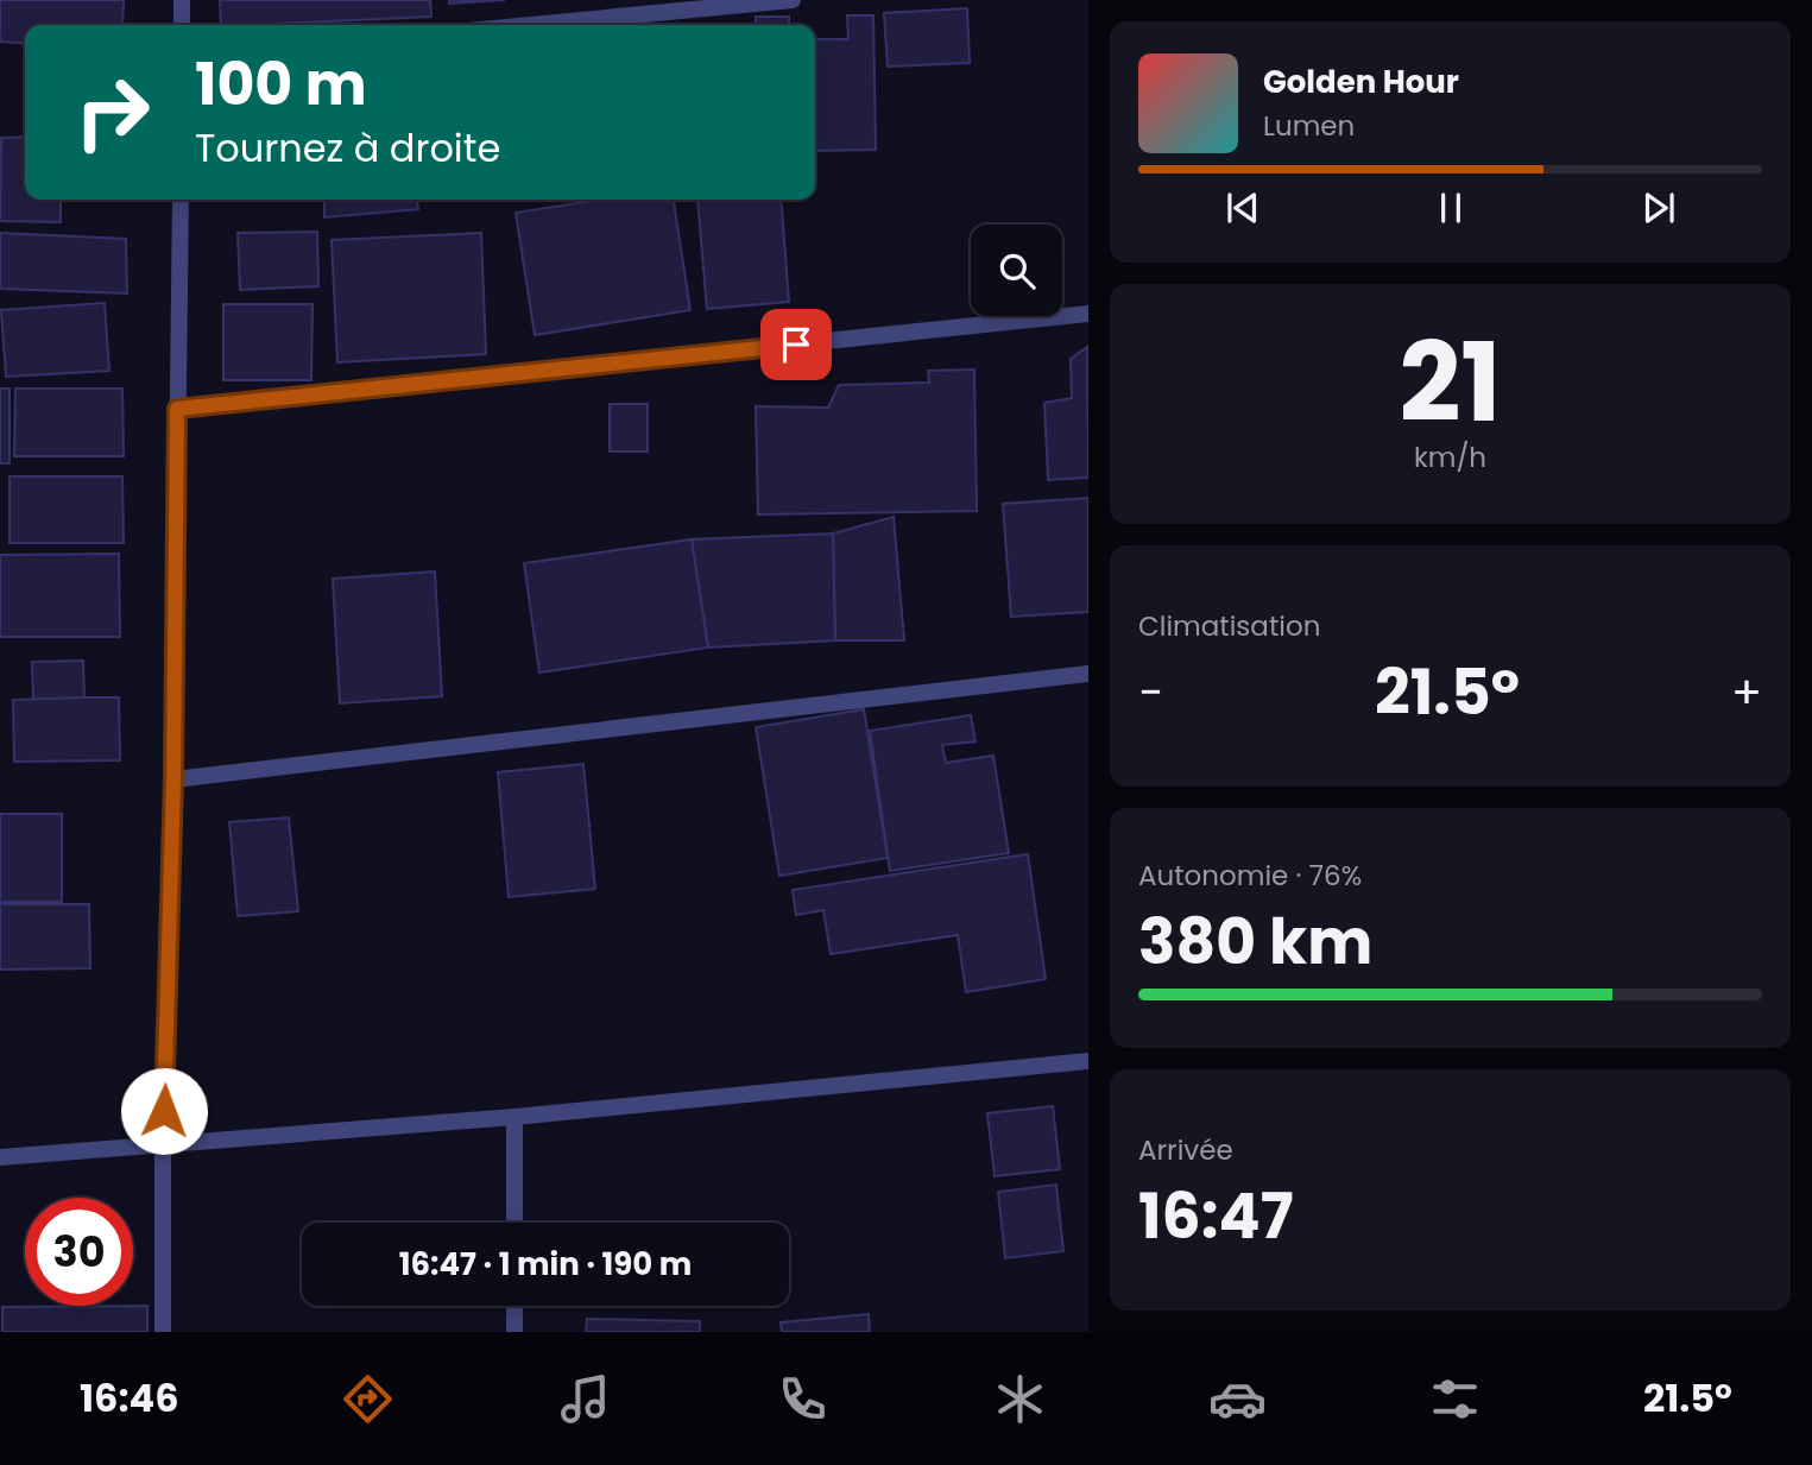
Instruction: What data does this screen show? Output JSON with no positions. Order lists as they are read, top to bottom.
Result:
{
  "page": {
    "turn": ["100 m", "Tournez à droite"],
    "song": ["Golden Hour", "Lumen"],
    "tile": [
      ["21", "km/h"],
      "Climatisation",
      ["Autonomie · 76%", "380 km"],
      ["Arrivée", "16:47"]
    ],
    "heat": ["−", "21.5°", "+"],
    "limit": "30",
    "trip": "16:47 · 1 min · 190 m",
    "tabs": ["16:46", "21.5°"]
  }
}
